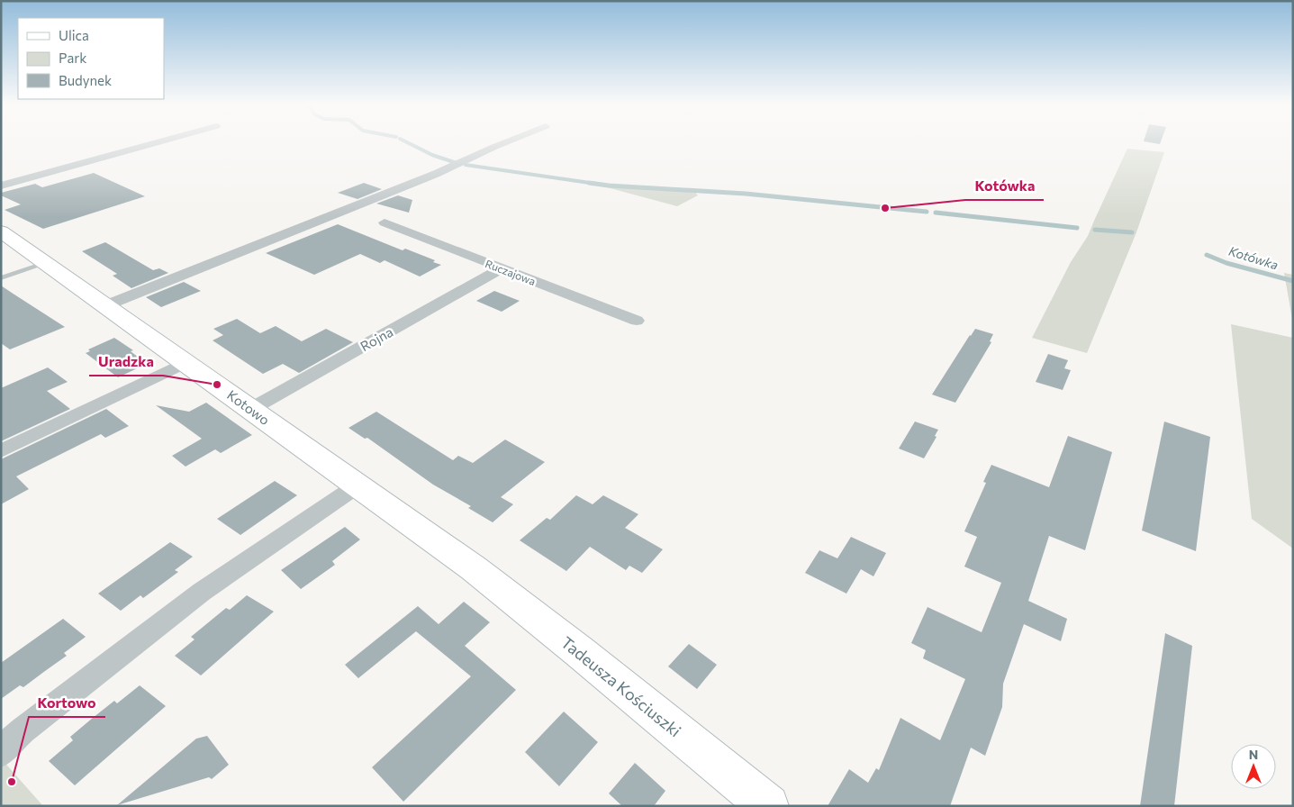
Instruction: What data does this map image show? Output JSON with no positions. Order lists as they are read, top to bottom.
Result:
{
  "streets": {
    "street": [
      "Ruczajowa",
      "Rojna",
      "Kotowo",
      "Tadeusza Kościuszki"
    ]
  },
  "crossings": [
    ["Ruczajowa", "Rojna"],
    ["Rojna", "Kotowo"],
    ["Kotowo", "Tadeusza Kościuszki"]
  ],
  "water": ["Kotówka"],
  "places": ["Kotówka", "Uradzka", "Kortowo"],
  "legend": ["Ulica", "Park", "Budynek"],
  "north": "top"
}
